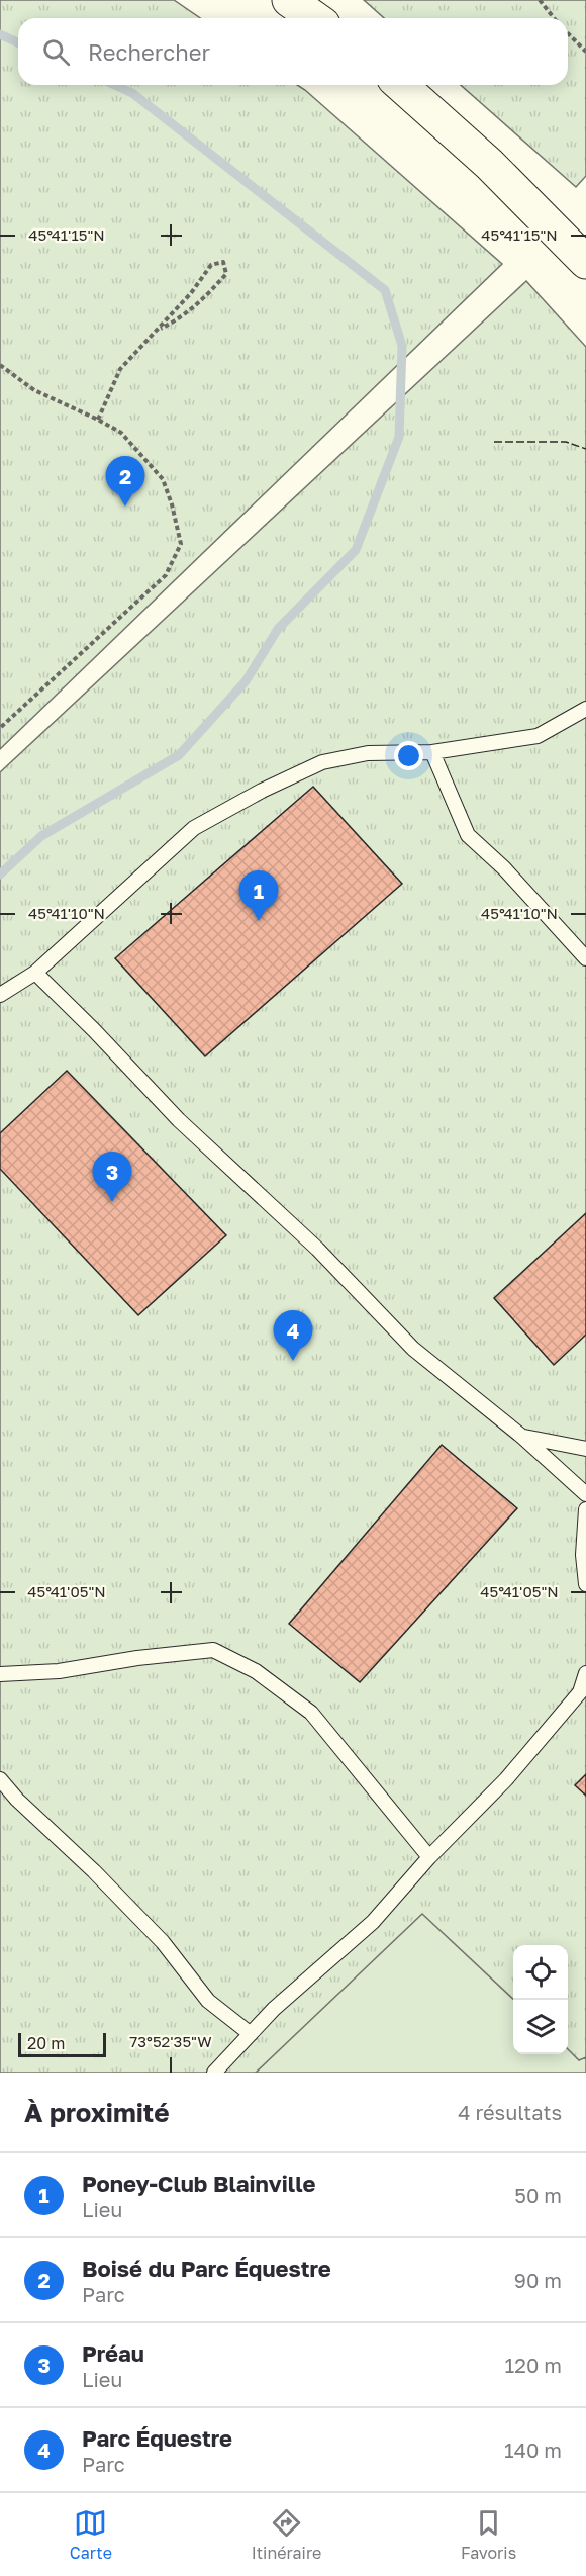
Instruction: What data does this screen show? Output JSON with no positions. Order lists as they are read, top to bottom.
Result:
{
  "scale_bar": "20 m",
  "page": {
    "search": "Rechercher",
    "pins": [
      "2",
      "1",
      "3",
      "4"
    ],
    "scale": "20 m",
    "heading": ["À proximité", "4 résultats"],
    "list": [
      {
        "mark": "1",
        "name": "Poney-Club Blainville",
        "note": "Lieu",
        "value": "50 m"
      },
      {
        "mark": "2",
        "name": "Boisé du Parc Équestre",
        "note": "Parc",
        "value": "90 m"
      },
      {
        "mark": "3",
        "name": "Préau",
        "note": "Lieu",
        "value": "120 m"
      },
      {
        "mark": "4",
        "name": "Parc Équestre",
        "note": "Parc",
        "value": "140 m"
      }
    ],
    "nav": ["Carte", "Itinéraire", "Favoris"]
  },
  "coordinates": [
    "45°41'15\"N",
    "45°41'10\"N",
    "45°41'05\"N",
    "73°52'35\"W"
  ]
}
